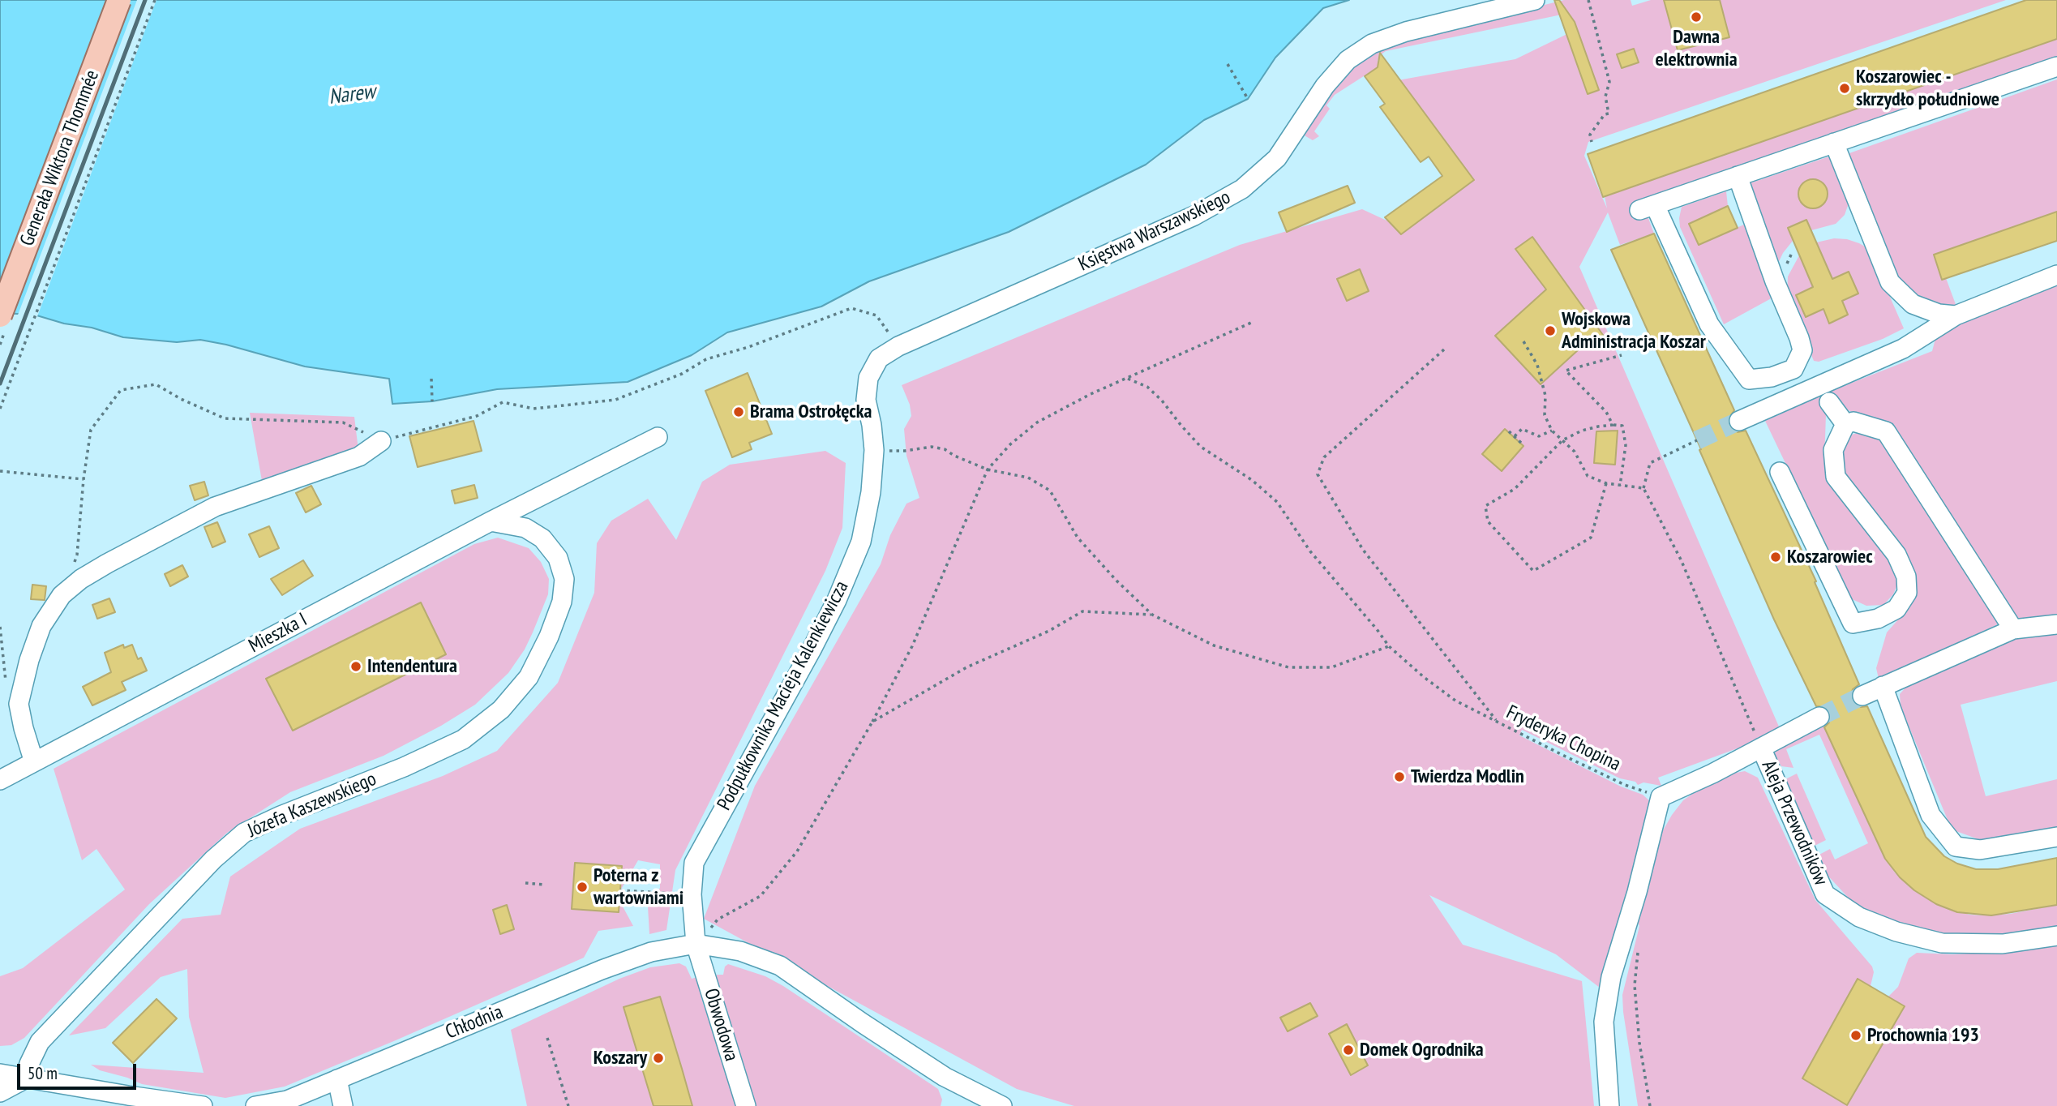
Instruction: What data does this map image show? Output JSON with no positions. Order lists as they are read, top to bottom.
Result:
{
  "streets": {
    "main road": ["Generała Wiktora Thommée"],
    "street": [
      "Księstwa Warszawskiego",
      "Mieszka I",
      "Podpułkownika Macieja Kalenkiewicza",
      "Józefa Kaszewskiego",
      "Aleja Przewodników",
      "Chłodnia",
      "Obwodowa"
    ],
    "path": ["Fryderyka Chopina"]
  },
  "crossings": [
    ["Księstwa Warszawskiego", "Podpułkownika Macieja Kalenkiewicza"],
    ["Mieszka I", "Józefa Kaszewskiego"],
    ["Podpułkownika Macieja Kalenkiewicza", "Chłodnia"],
    ["Podpułkownika Macieja Kalenkiewicza", "Obwodowa"],
    ["Chłodnia", "Obwodowa"]
  ],
  "water": ["Narew"],
  "places": [
    "Dawna elektrownia",
    "Koszarowiec - skrzydło południowe",
    "Wojskowa Administracja Koszar",
    "Brama Ostrołęcka",
    "Koszarowiec",
    "Intendentura",
    "Twierdza Modlin",
    "Poterna z wartowniami",
    "Prochownia 193",
    "Domek Ogrodnika",
    "Koszary"
  ],
  "scale_bar": "50 m"
}
